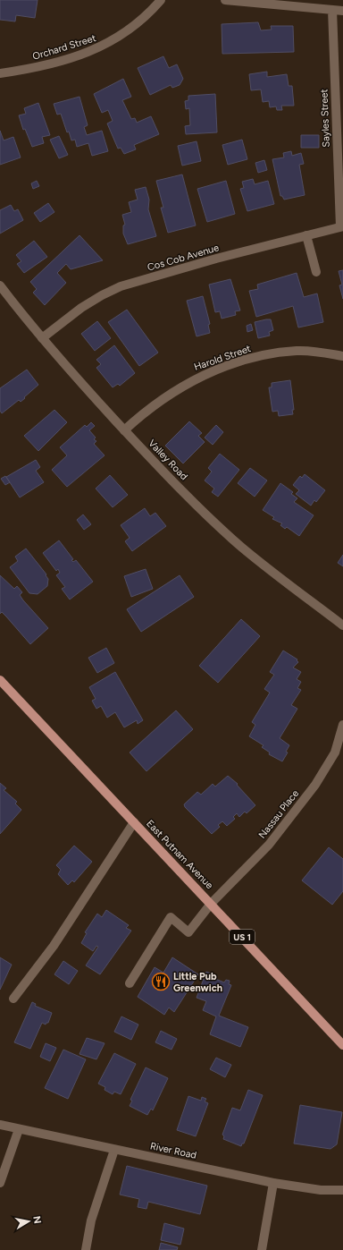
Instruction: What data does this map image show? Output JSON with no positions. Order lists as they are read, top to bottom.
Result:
{
  "streets": {
    "main road": ["East Putnam Avenue", "US 1"],
    "street": [
      "Orchard Street",
      "Sayles Street",
      "Cos Cob Avenue",
      "Harold Street",
      "Valley Road",
      "Nassau Place",
      "River Road"
    ]
  },
  "crossings": [
    ["Sayles Street", "Cos Cob Avenue"],
    ["Cos Cob Avenue", "Valley Road"],
    ["Harold Street", "Valley Road"],
    ["Nassau Place", "East Putnam Avenue"]
  ],
  "places": {
    "restaurant": ["Little Pub Greenwich"]
  },
  "north": "right"
}
